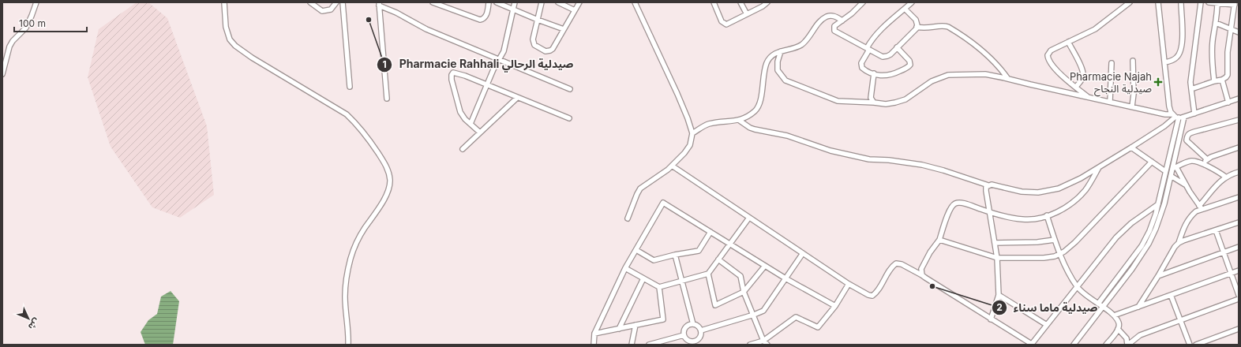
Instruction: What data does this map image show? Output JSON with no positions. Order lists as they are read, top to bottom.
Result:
{
  "places": {
    "other": ["Pharmacie Rahhali صيدلية الرحالي", "صيدلية ماما سناء"],
    "health": ["Pharmacie Najah صيدلية النجاح"]
  },
  "scale_bar": "100 m",
  "north": "bottom right"
}
